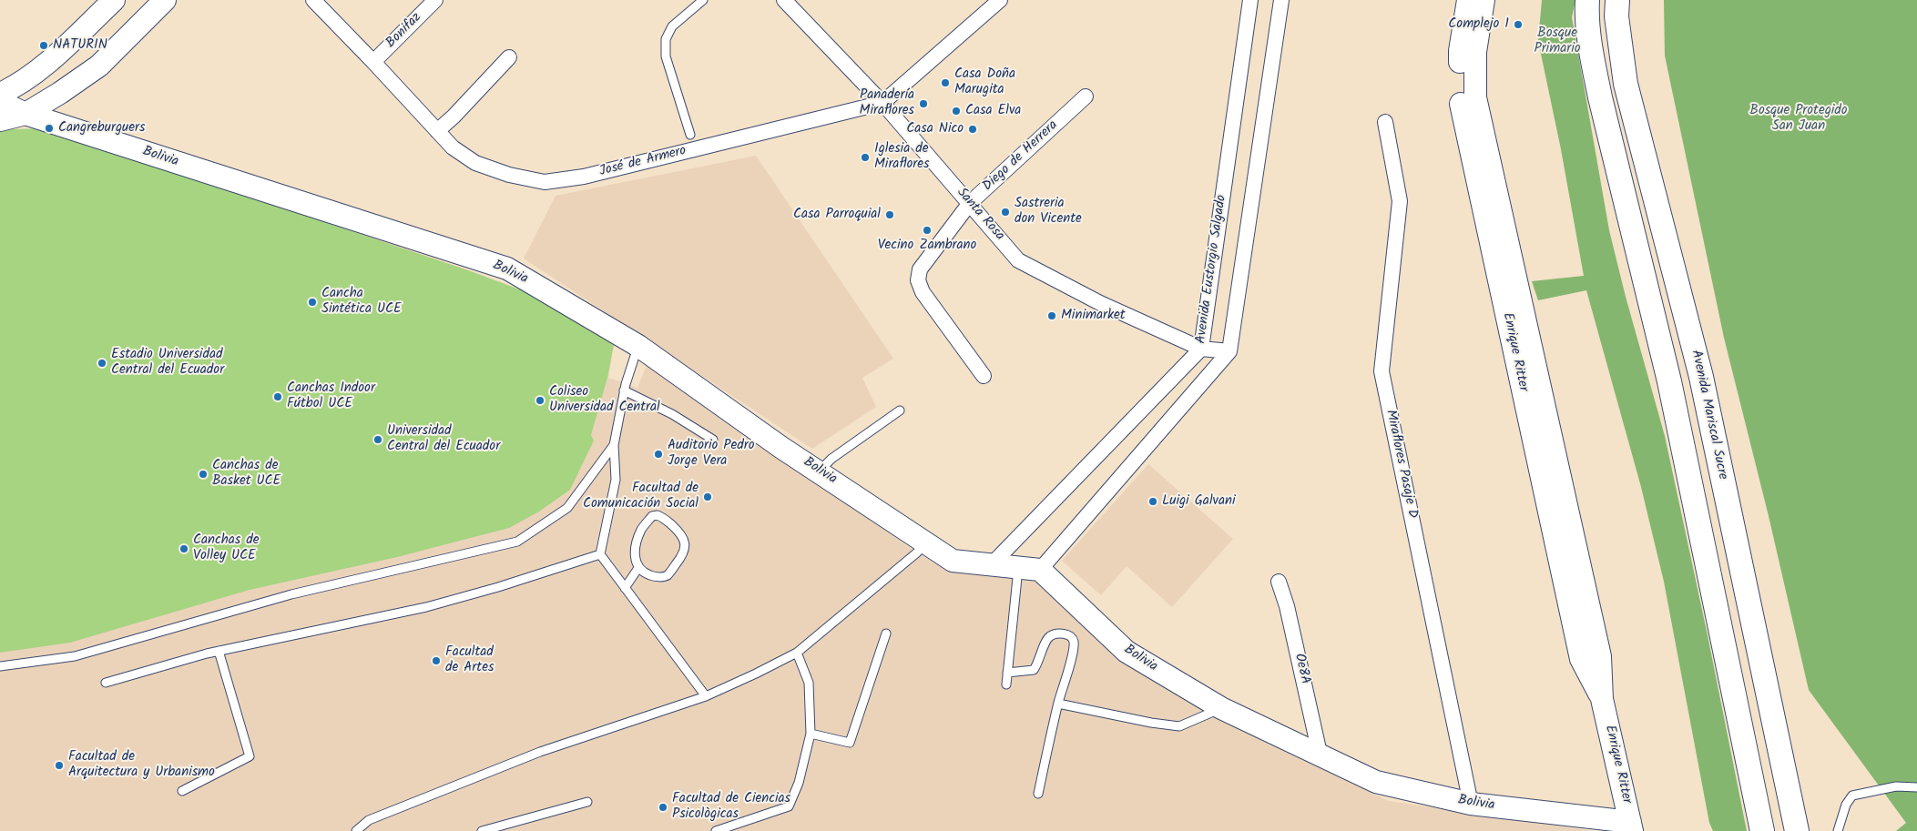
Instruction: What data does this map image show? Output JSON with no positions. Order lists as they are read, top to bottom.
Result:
{
  "streets": {
    "main road": ["Avenida Mariscal Sucre"],
    "street": [
      "Bonifaz",
      "Diego de Herrera",
      "Bolivia",
      "José de Armero",
      "Santa Rosa",
      "Avenida Eustorgio Salgado",
      "Enrique Ritter",
      "Miraflores Pasaje D",
      "Oe8A"
    ]
  },
  "crossings": [
    ["Bonifaz", "José de Armero"],
    ["Diego de Herrera", "Santa Rosa"],
    ["Bolivia", "Avenida Eustorgio Salgado"],
    ["Bolivia", "Enrique Ritter"],
    ["Bolivia", "Miraflores Pasaje D"],
    ["Bolivia", "Oe8A"],
    ["José de Armero", "Santa Rosa"],
    ["Santa Rosa", "Avenida Eustorgio Salgado"]
  ],
  "parks": ["Bosque Primario", "Bosque Protegido San Juan"],
  "places": [
    "Complejo 1",
    "NATURIN",
    "Casa Doña Marugita",
    "Panadería Miraflores",
    "Casa Elva",
    "Cangreburguers",
    "Casa Nico",
    "Iglesia de Miraflores",
    "Sastreria don Vicente",
    "Casa Parroquial",
    "Vecino Zambrano",
    "Cancha Sintética UCE",
    "Minimarket",
    "Estadio Universidad Central del Ecuador",
    "Canchas Indoor Fútbol UCE",
    "Coliseo Universidad Central",
    "Universidad Central del Ecuador",
    "Auditorio Pedro Jorge Vera",
    "Canchas de Basket UCE",
    "Facultad de Comunicación Social",
    "Luigi Galvani",
    "Canchas de Volley UCE",
    "Facultad de Artes",
    "Facultad de Arquitectura y Urbanismo",
    "Facultad de Ciencias Psicològicas"
  ]
}
